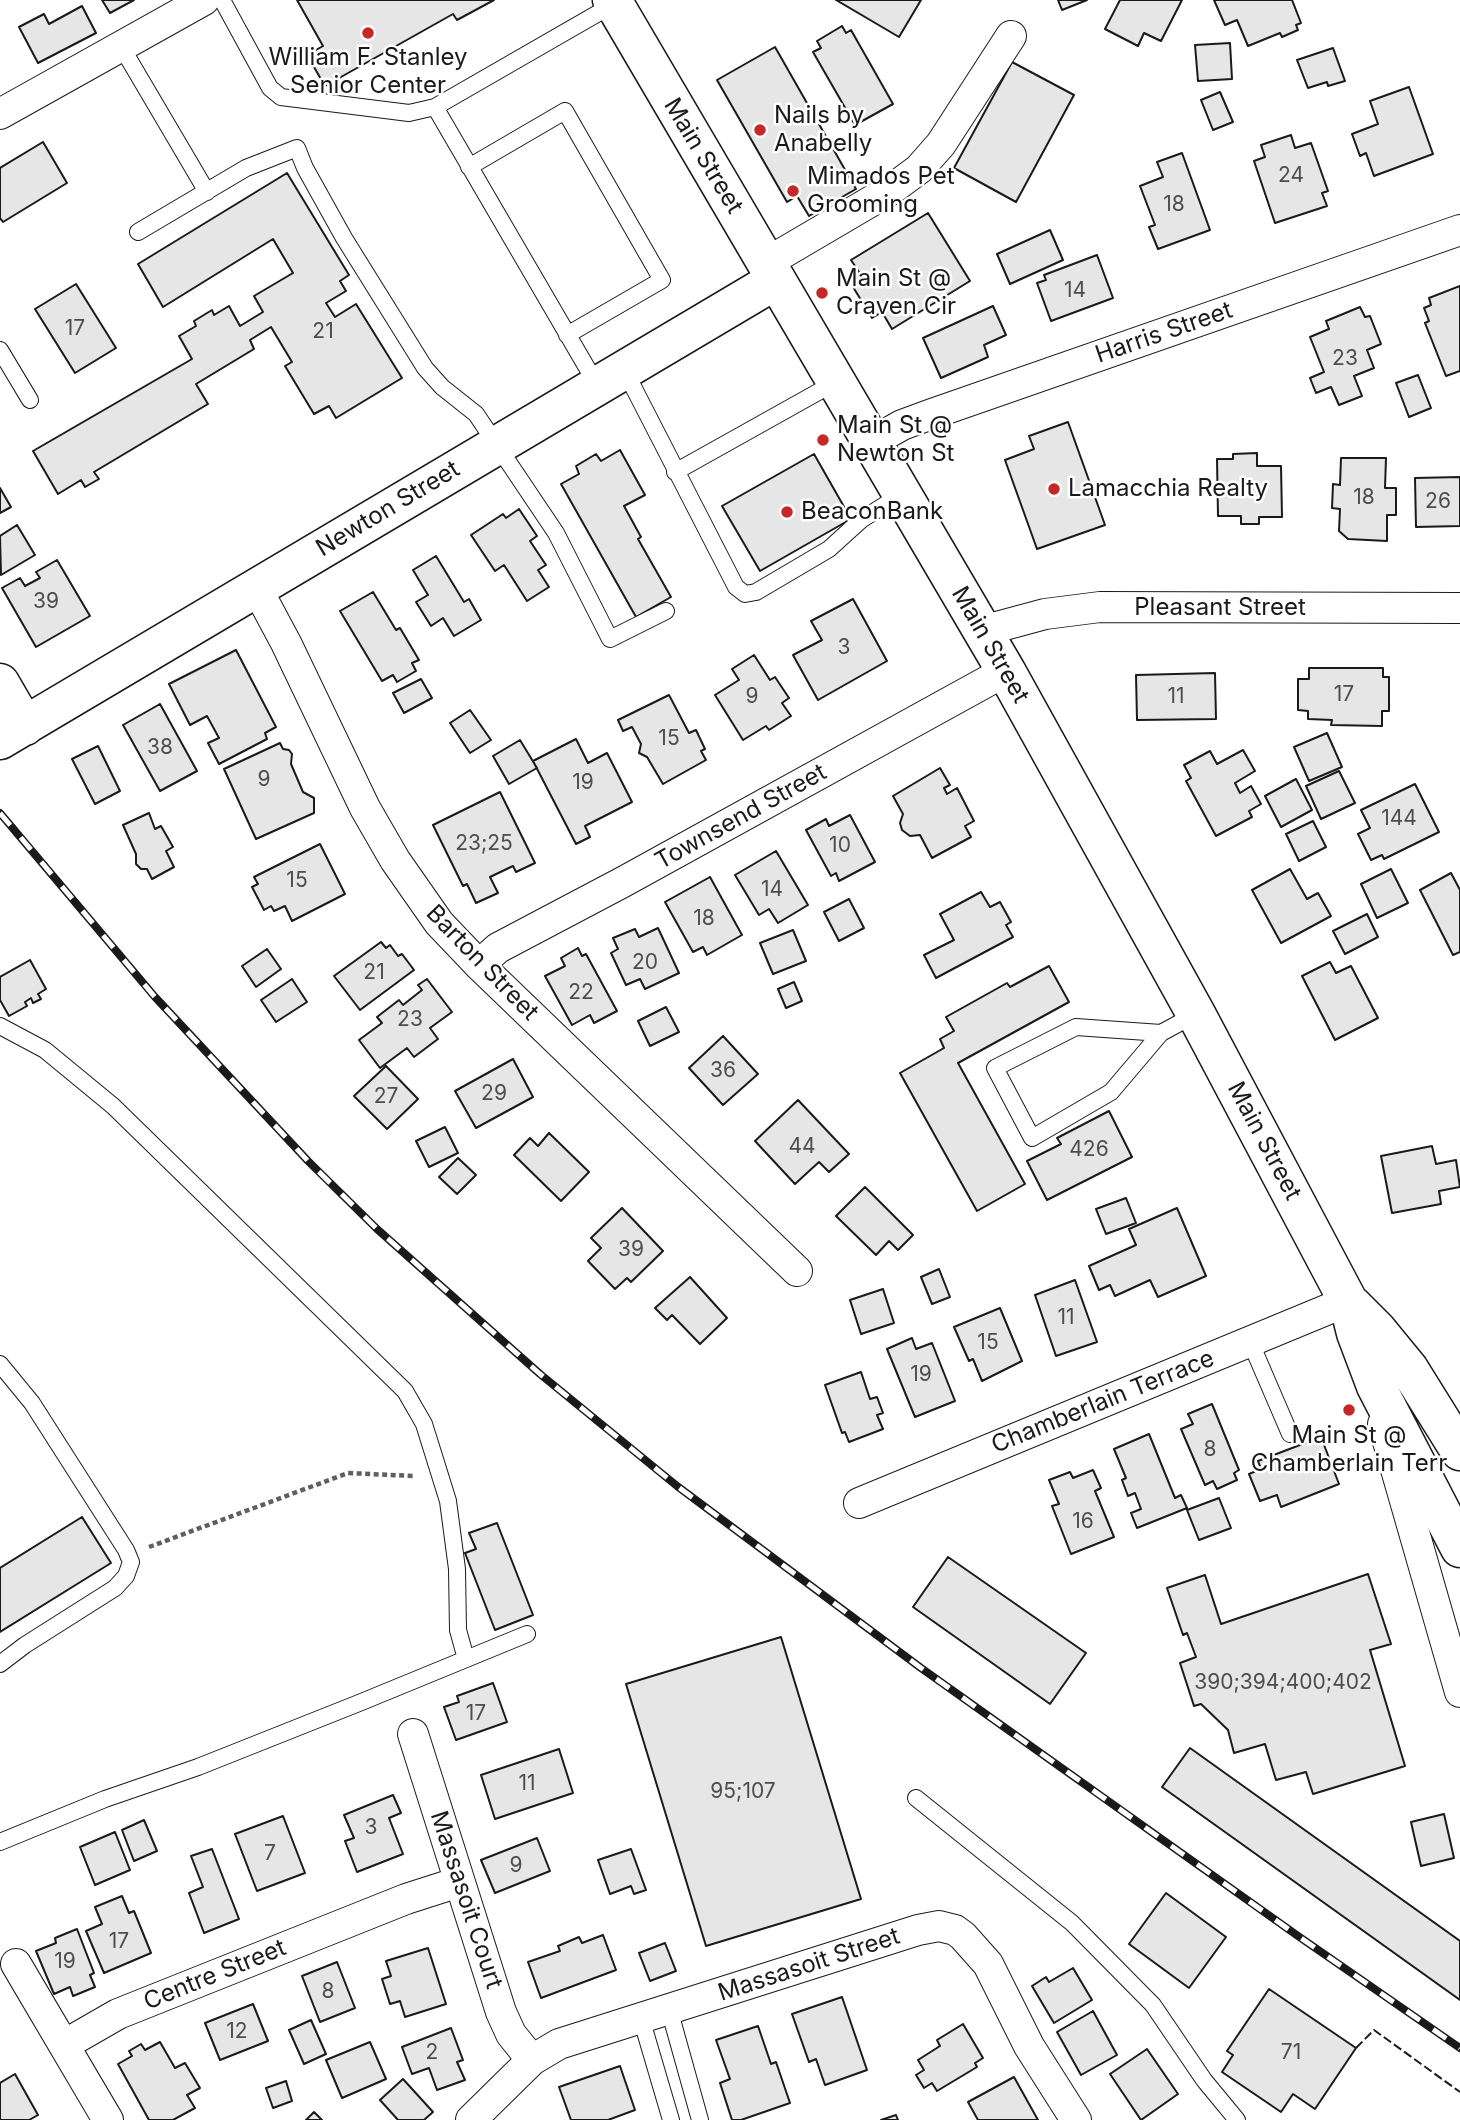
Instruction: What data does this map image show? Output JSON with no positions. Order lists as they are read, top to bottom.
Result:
{
  "streets": {
    "main road": ["Main Street", "Newton Street"],
    "street": [
      "Harris Street",
      "Pleasant Street",
      "Townsend Street",
      "Barton Street",
      "Chamberlain Terrace",
      "Massasoit Court",
      "Massasoit Street",
      "Centre Street"
    ]
  },
  "crossings": [
    ["Main Street", "Harris Street"],
    ["Main Street", "Newton Street"],
    ["Main Street", "Pleasant Street"],
    ["Main Street", "Townsend Street"],
    ["Main Street", "Chamberlain Terrace"],
    ["Newton Street", "Barton Street"],
    ["Townsend Street", "Barton Street"],
    ["Massasoit Court", "Massasoit Street"],
    ["Massasoit Court", "Centre Street"]
  ],
  "places": [
    "William F. Stanley Senior Center",
    "Nails by Anabelly",
    "Mimados Pet Grooming",
    "Main St @ Craven Cir",
    "Main St @ Newton St",
    "Lamacchia Realty",
    "BeaconBank",
    "Main St @ Chamberlain Terr"
  ],
  "house_numbers": [
    "24",
    "18",
    "14",
    "17",
    "21",
    "23",
    "18",
    "26",
    "39",
    "3",
    "17",
    "9",
    "11",
    "15",
    "38",
    "9",
    "19",
    "144",
    "23;25",
    "10",
    "15",
    "14",
    "18",
    "20",
    "21",
    "22",
    "23",
    "36",
    "29",
    "27",
    "44",
    "426",
    "39",
    "11",
    "15",
    "19",
    "8",
    "16",
    "390;394;400;402",
    "17",
    "11",
    "95;107",
    "3",
    "7",
    "9",
    "17",
    "19",
    "8",
    "12",
    "2",
    "71"
  ]
}
